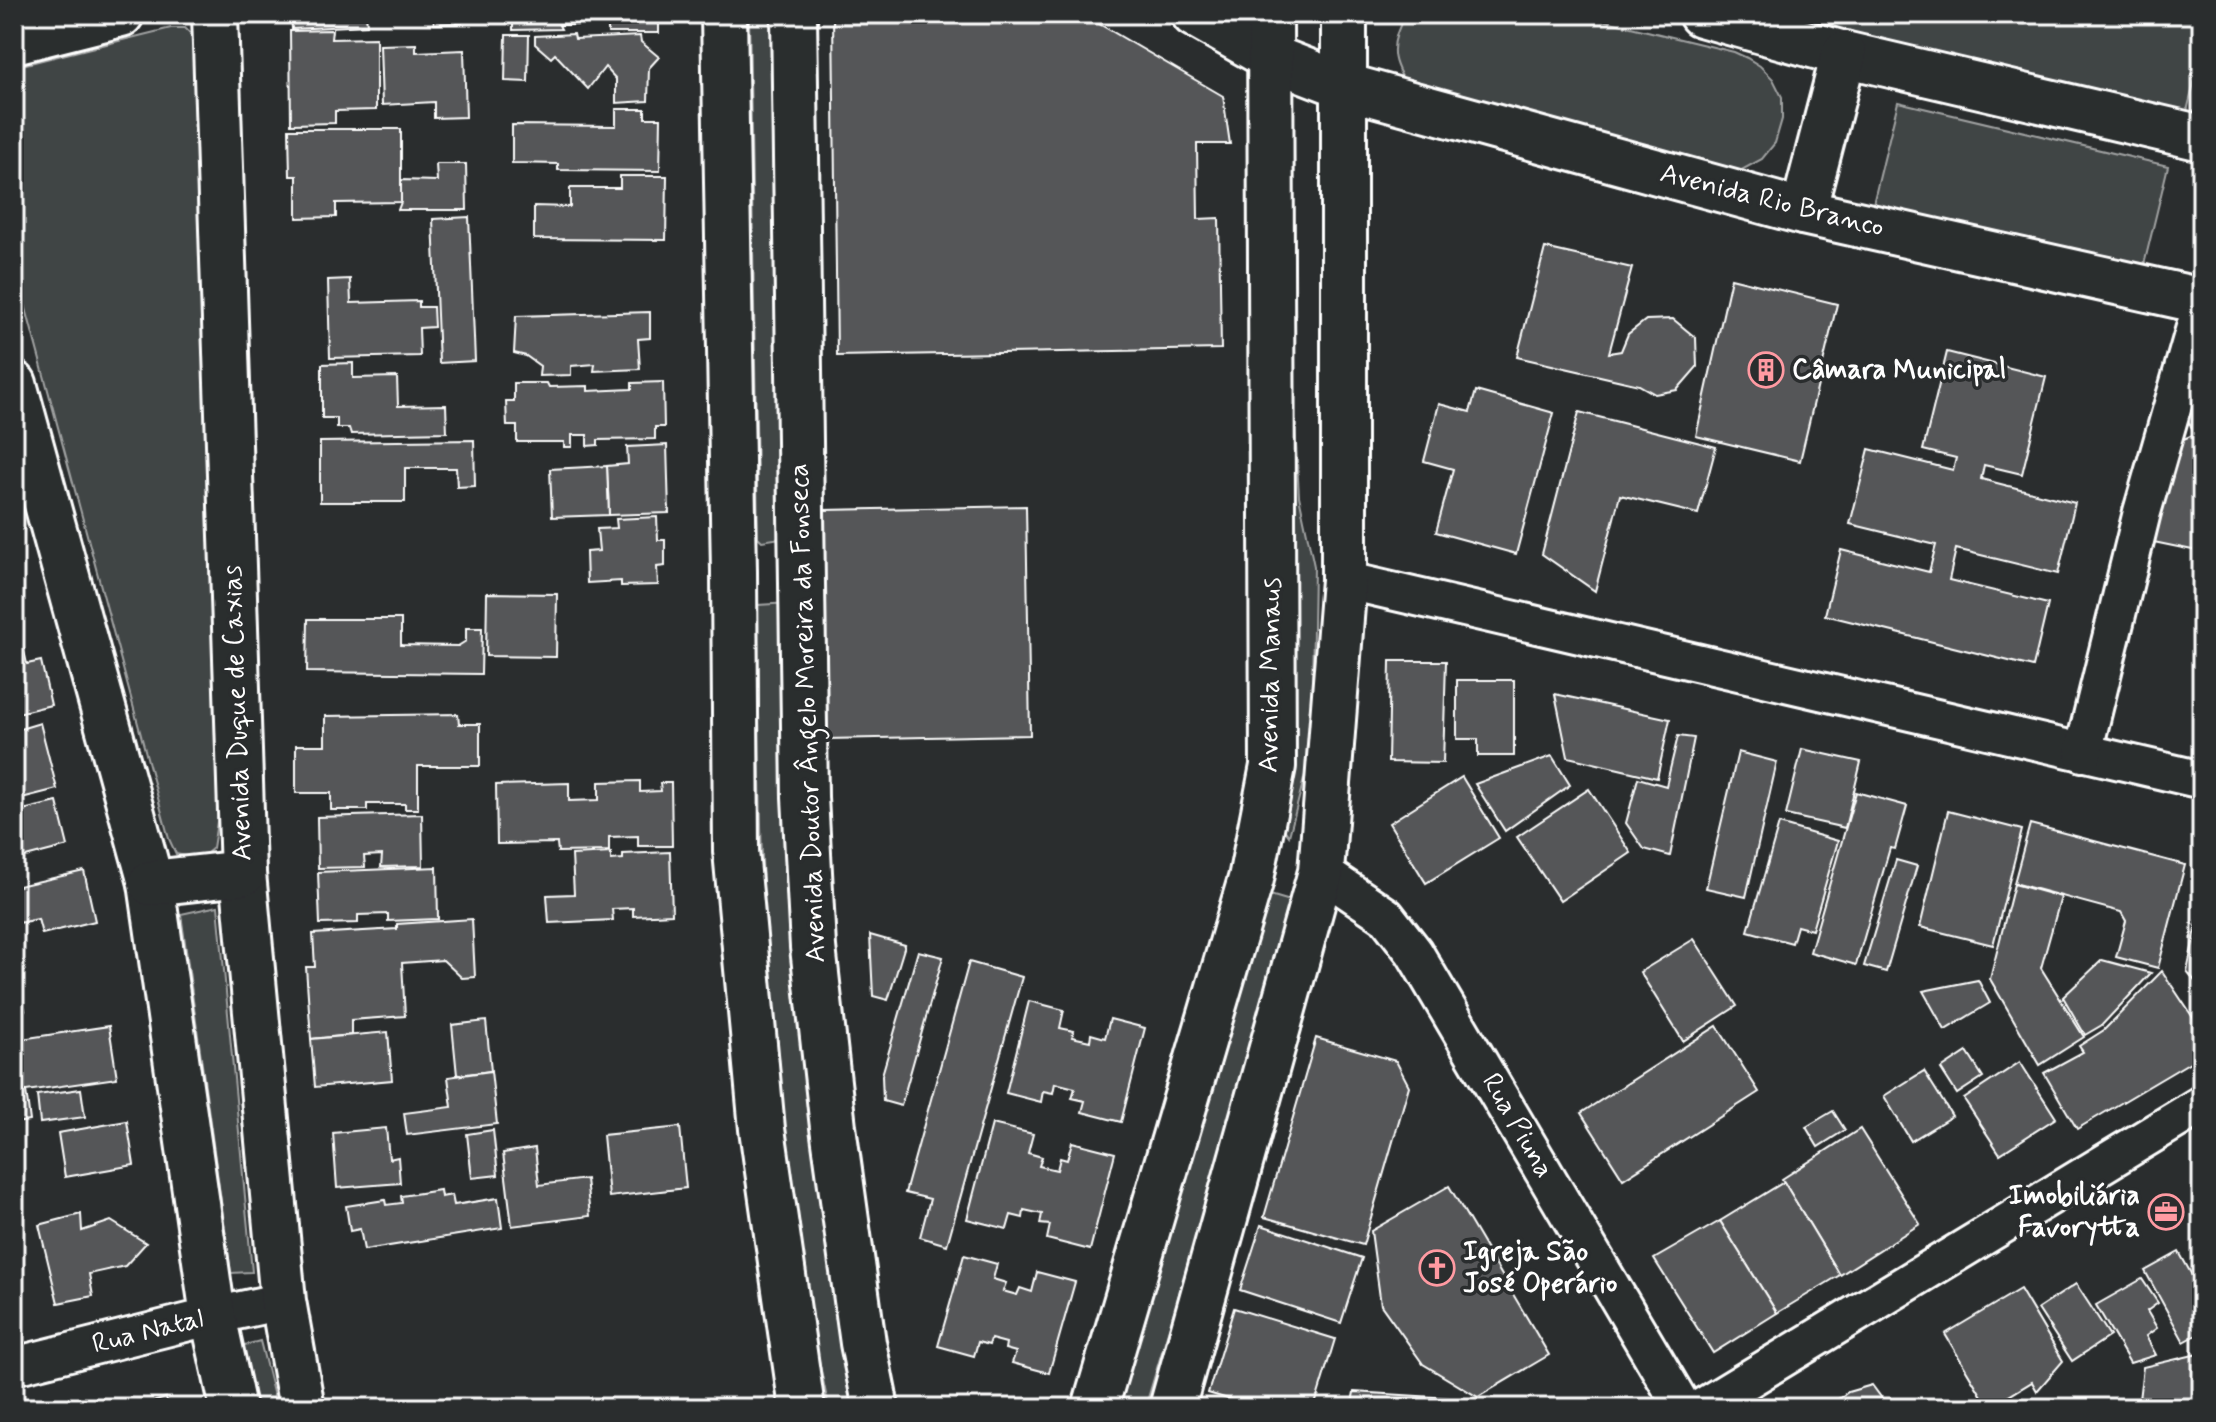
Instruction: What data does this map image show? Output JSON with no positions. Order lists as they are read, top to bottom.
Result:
{
  "streets": {
    "street": [
      "Avenida Rio Branco",
      "Avenida Manaus",
      "Avenida Duque de Caxias",
      "Avenida Doutor Ângelo Moreira da Fonseca",
      "Rua Piuna",
      "Rua Natal"
    ]
  },
  "crossings": [
    ["Avenida Rio Branco", "Avenida Manaus"],
    ["Avenida Duque de Caxias", "Rua Natal"]
  ],
  "places": {
    "building": ["Câmara Municipal"],
    "office": ["Imobiliária Favorytta"],
    "church": ["Igreja São José Operário"]
  }
}
